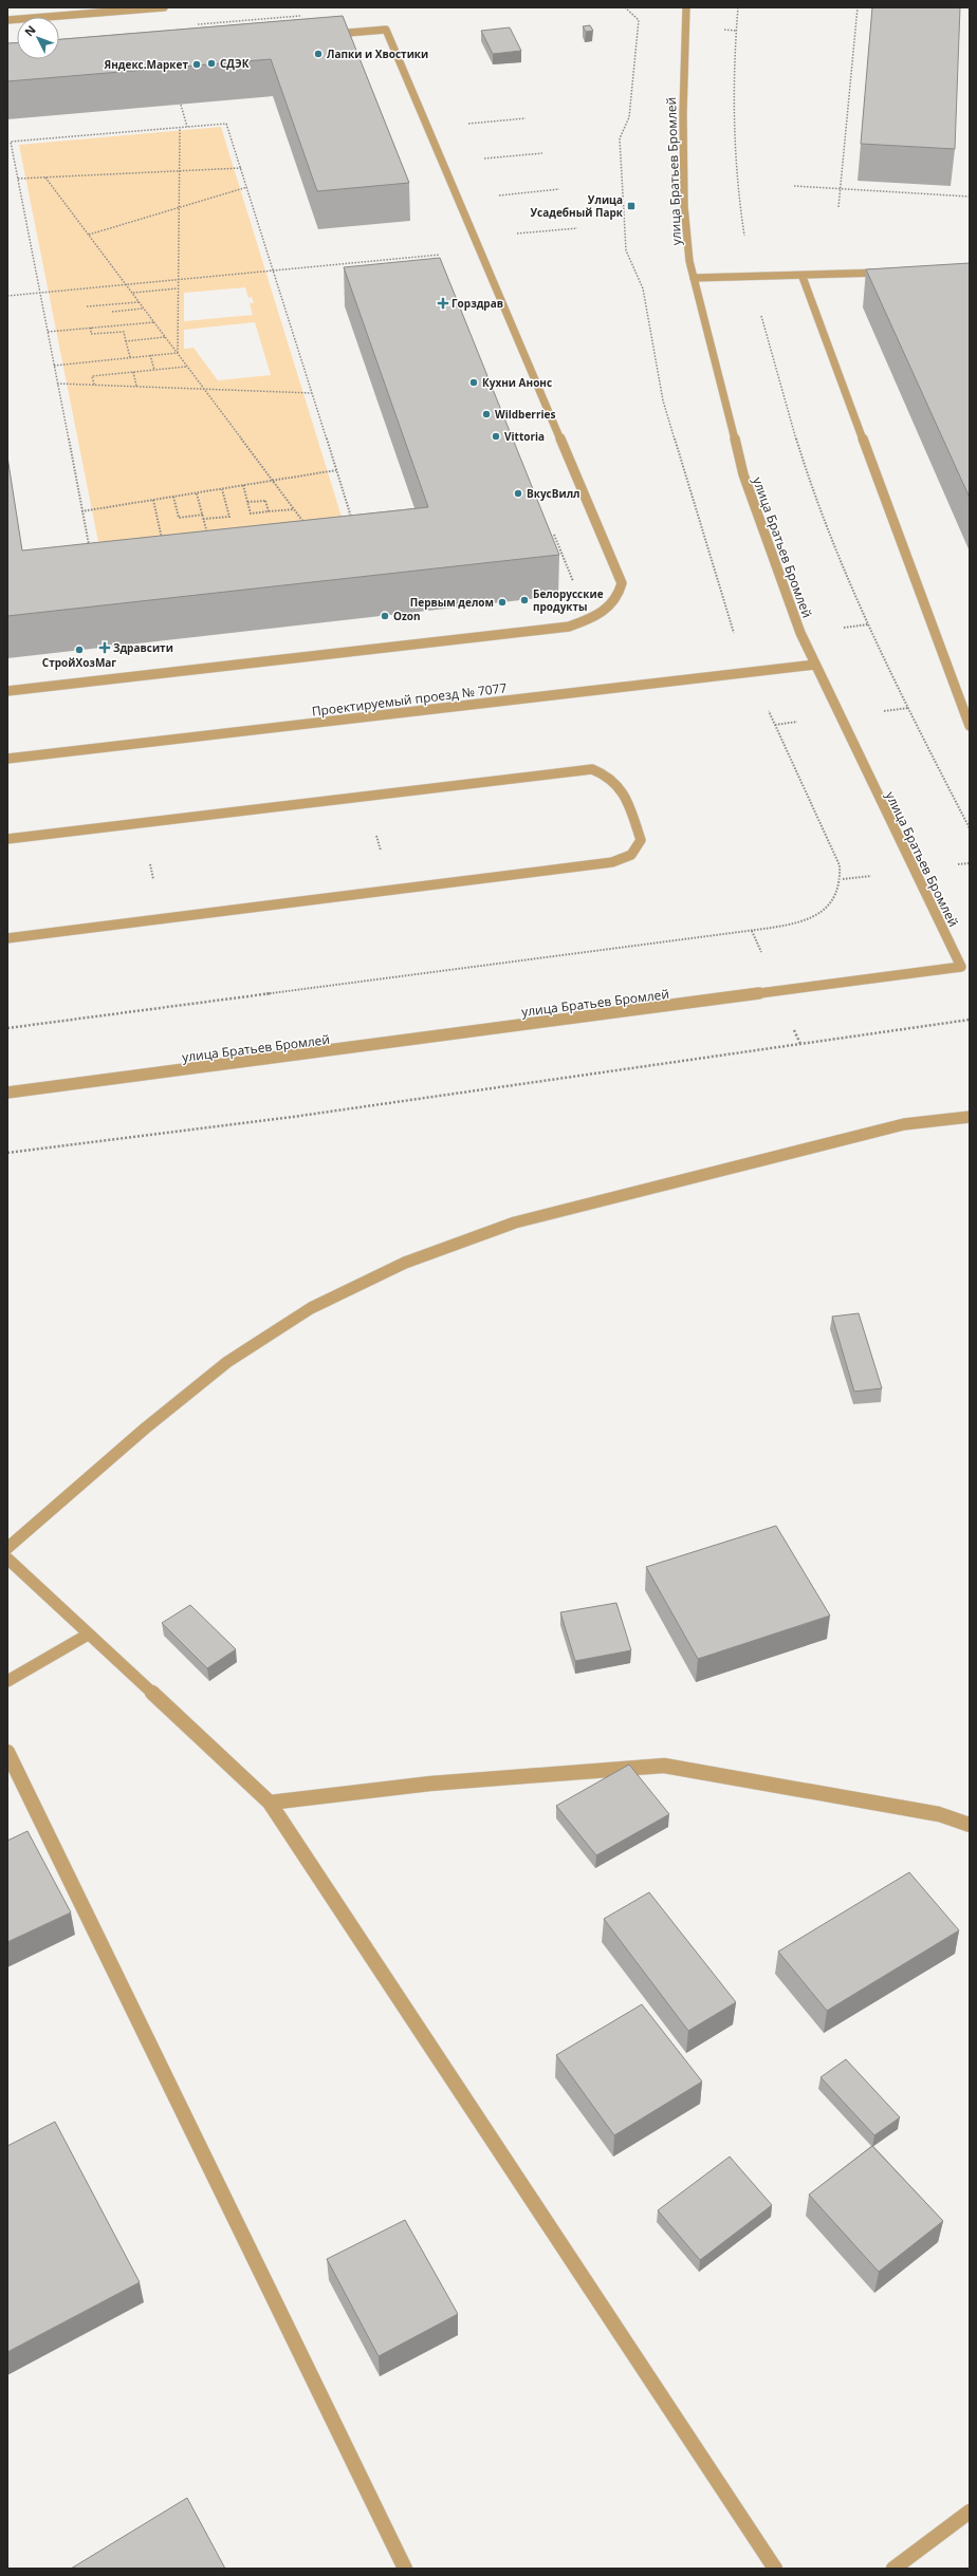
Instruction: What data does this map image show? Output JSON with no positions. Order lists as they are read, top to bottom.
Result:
{
  "streets": {
    "street": ["улица Братьев Бромлей", "Проектируемый проезд № 7077"]
  },
  "crossings": [
    ["улица Братьев Бромлей", "Проектируемый проезд № 7077"]
  ],
  "places": {
    "other": [
      "Лапки и Хвостики",
      "СДЭК",
      "Яндекс.Маркет",
      "Кухни Анонс",
      "Wildberries",
      "Vittoria",
      "ВкусВилл",
      "Белорусские продукты",
      "Первым делом",
      "Ozon",
      "СтройХозМаг"
    ],
    "transit": ["Улица Усадебный Парк"],
    "health": ["Горздрав", "Здравсити"]
  },
  "north": "top left"
}
